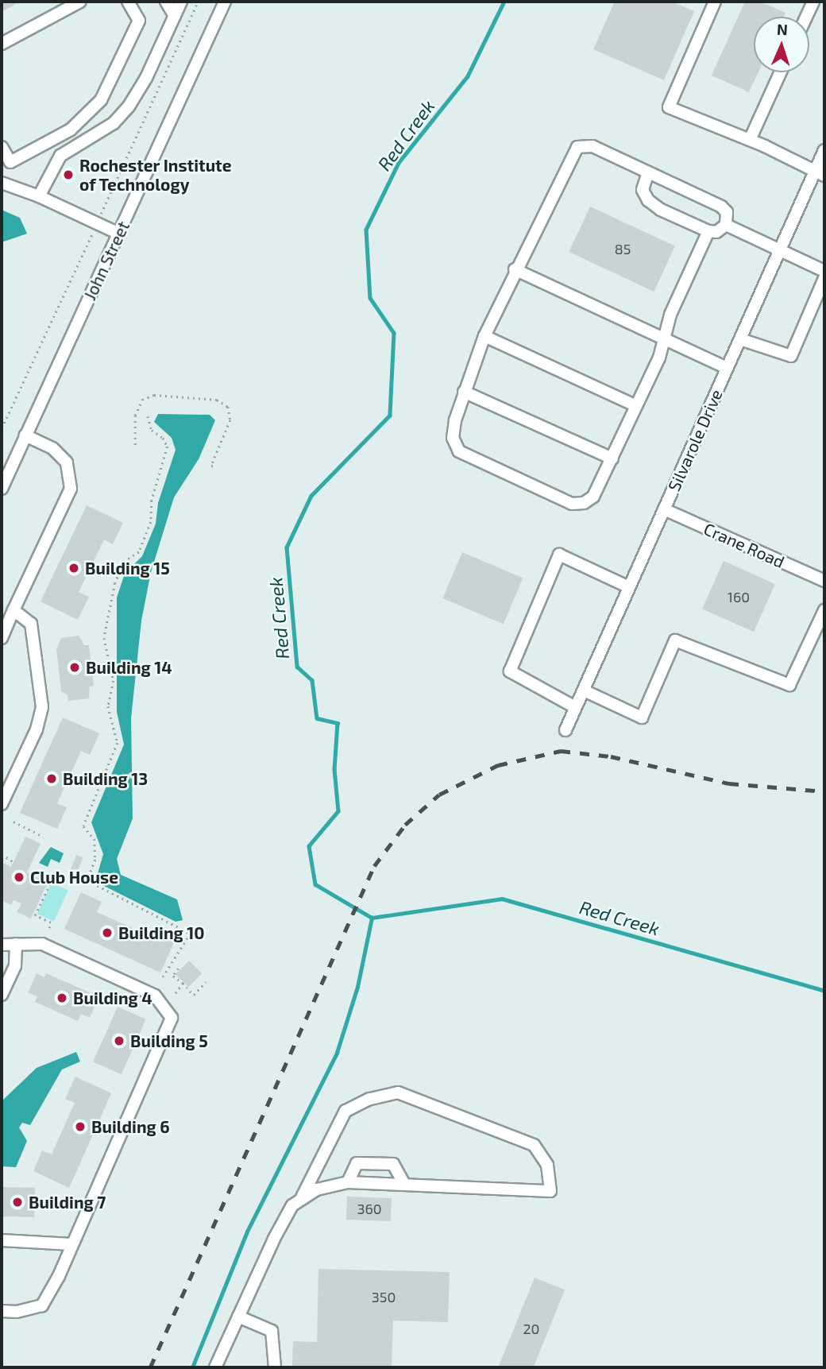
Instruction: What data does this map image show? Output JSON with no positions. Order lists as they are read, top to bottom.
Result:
{
  "streets": {
    "street": ["John Street", "Silvarole Drive", "Crane Road"]
  },
  "crossings": [
    ["Silvarole Drive", "Crane Road"]
  ],
  "water": ["Red Creek"],
  "places": [
    "Rochester Institute of Technology",
    "Building 15",
    "Building 14",
    "Building 13",
    "Club House",
    "Building 10",
    "Building 4",
    "Building 5",
    "Building 6",
    "Building 7"
  ],
  "house_numbers": [
    "85",
    "160",
    "360",
    "350",
    "20"
  ],
  "north": "top"
}
